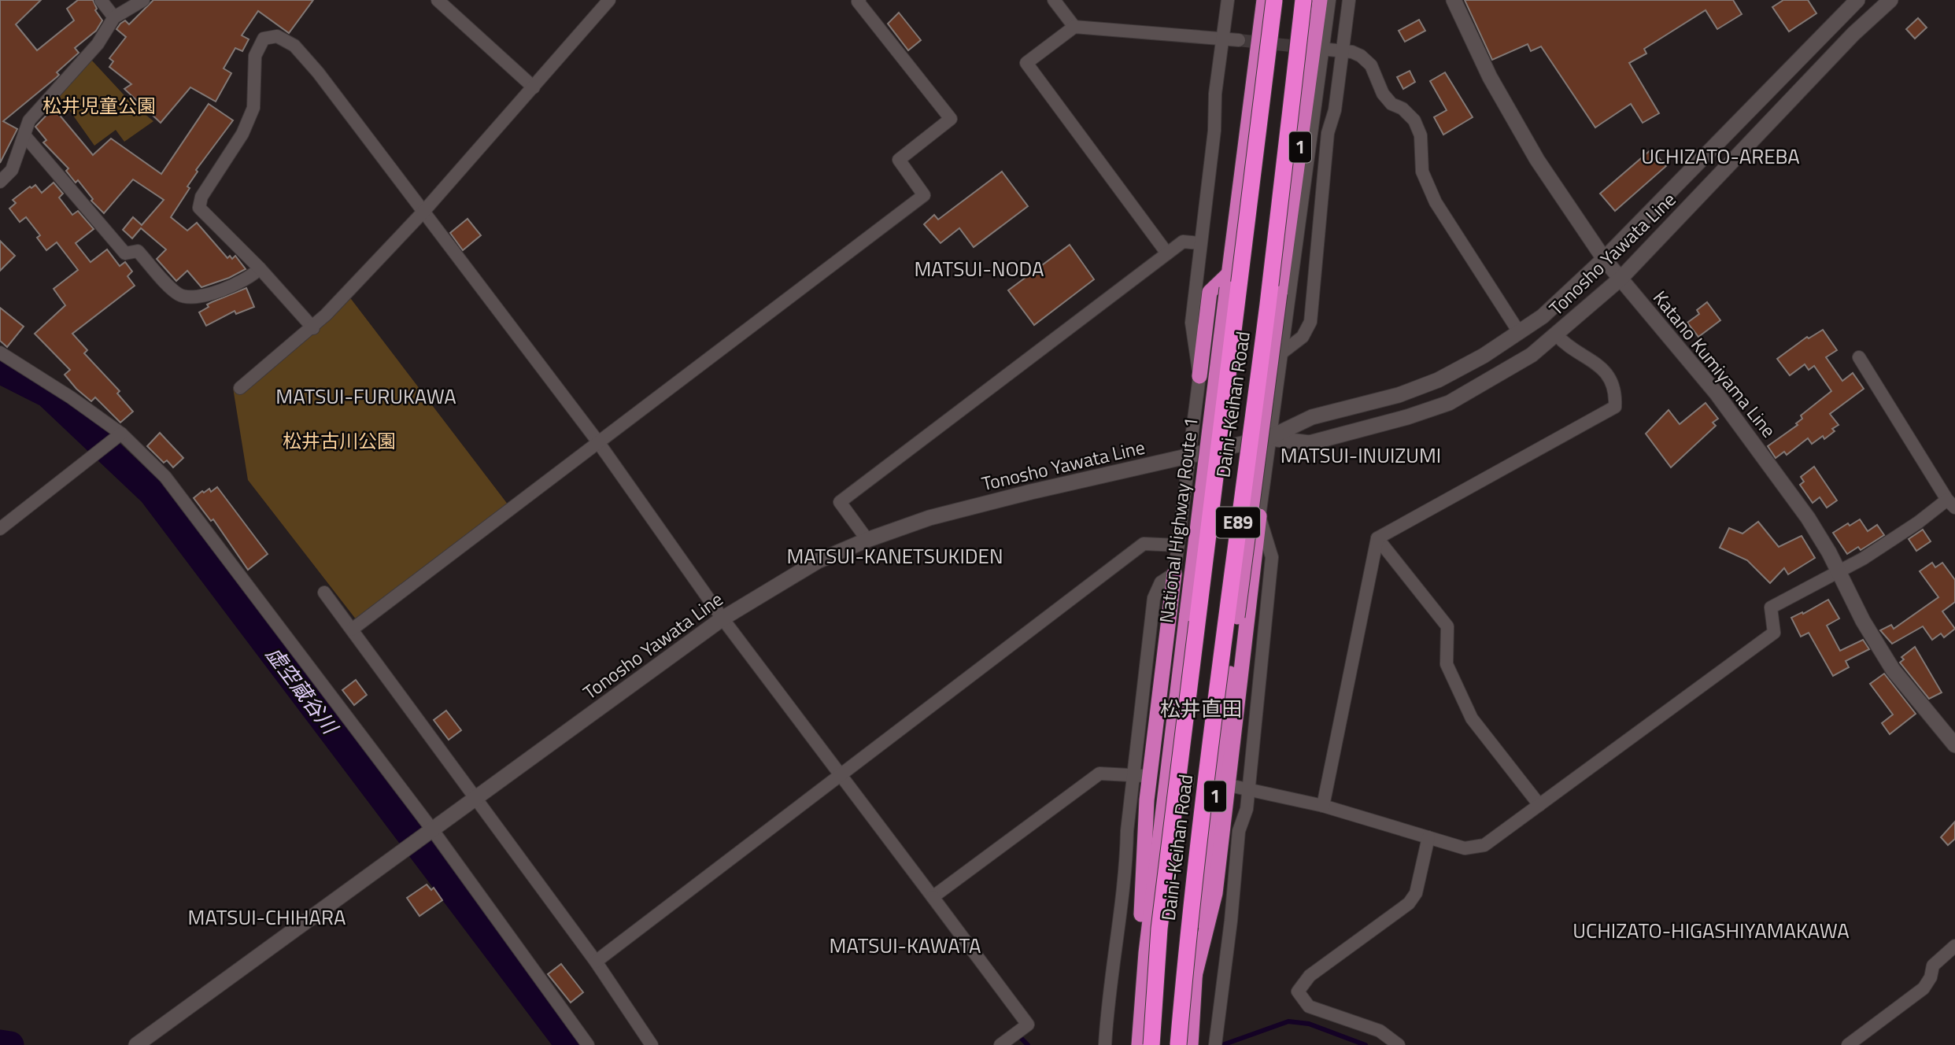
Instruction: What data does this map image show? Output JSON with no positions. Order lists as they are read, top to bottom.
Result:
{
  "streets": {
    "highway": [
      "1",
      "Daini-Keihan Road",
      "National Highway Route 1",
      "E89"
    ],
    "main road": ["Tonosho Yawata Line", "Katano Kumiyama Line"]
  },
  "crossings": [
    ["Tonosho Yawata Line", "Katano Kumiyama Line"]
  ],
  "districts": [
    "UCHIZATO-AREBA",
    "MATSUI-NODA",
    "MATSUI-FURUKAWA",
    "MATSUI-INUIZUMI",
    "MATSUI-KANETSUKIDEN",
    "松井直田",
    "MATSUI-CHIHARA",
    "UCHIZATO-HIGASHIYAMAKAWA",
    "MATSUI-KAWATA"
  ],
  "water": ["虚空蔵谷川"],
  "parks": ["松井児童公園", "松井古川公園"]
}
